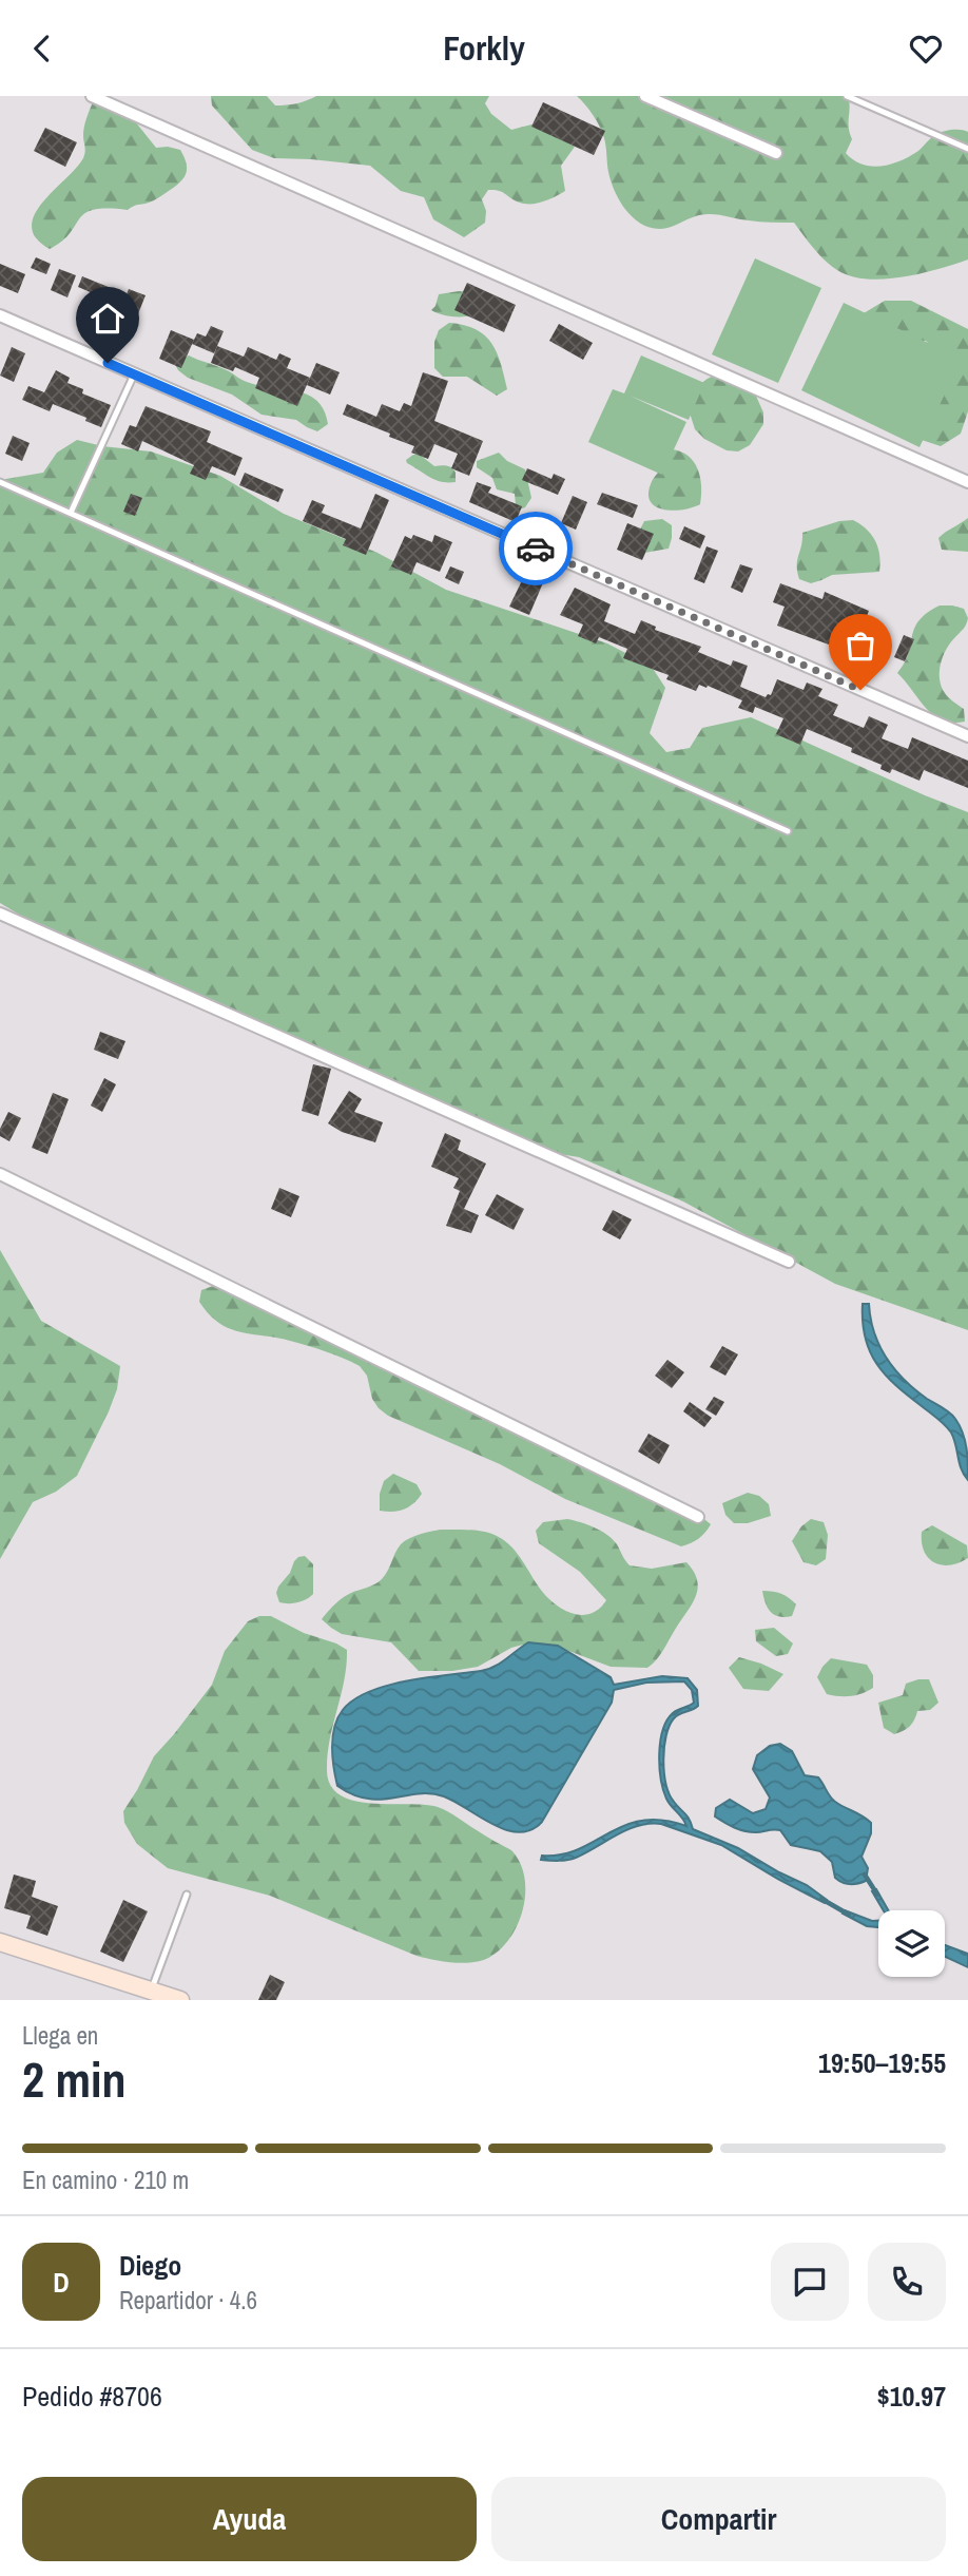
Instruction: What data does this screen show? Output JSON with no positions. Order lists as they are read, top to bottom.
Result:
{
  "page": {
    "header": "Forkly",
    "heading": ["2 min", "Llega en", "19:50–19:55"],
    "panel": [
      "Diego",
      "Repartidor · 4.6",
      "Pedido #8706",
      "$10.97"
    ],
    "bar": "En camino · 210 m",
    "round": "D",
    "buttons": ["Ayuda", "Compartir"]
  }
}
